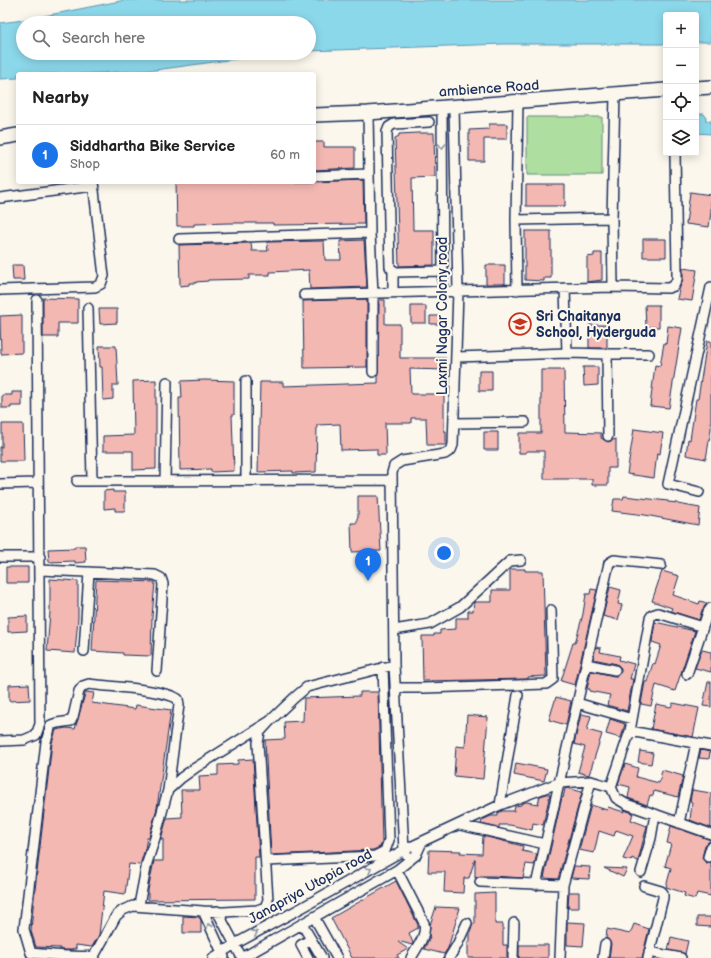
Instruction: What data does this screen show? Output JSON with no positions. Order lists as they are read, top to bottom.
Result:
{
  "streets": {
    "street": ["ambience Road", "Laxmi Nagar Colony road", "Janapriya Utopia road"]
  },
  "crossings": [
    ["ambience Road", "Laxmi Nagar Colony road"]
  ],
  "places": {
    "school or university": ["Sri Chaitanya School, Hyderguda"]
  },
  "page": {
    "map_buttons": ["+", "−"],
    "search": "Search here",
    "heading": "Nearby",
    "list": [
      {
        "mark": "1",
        "name": "Siddhartha Bike Service",
        "note": "Shop",
        "value": "60 m"
      }
    ],
    "pins": "1"
  }
}
